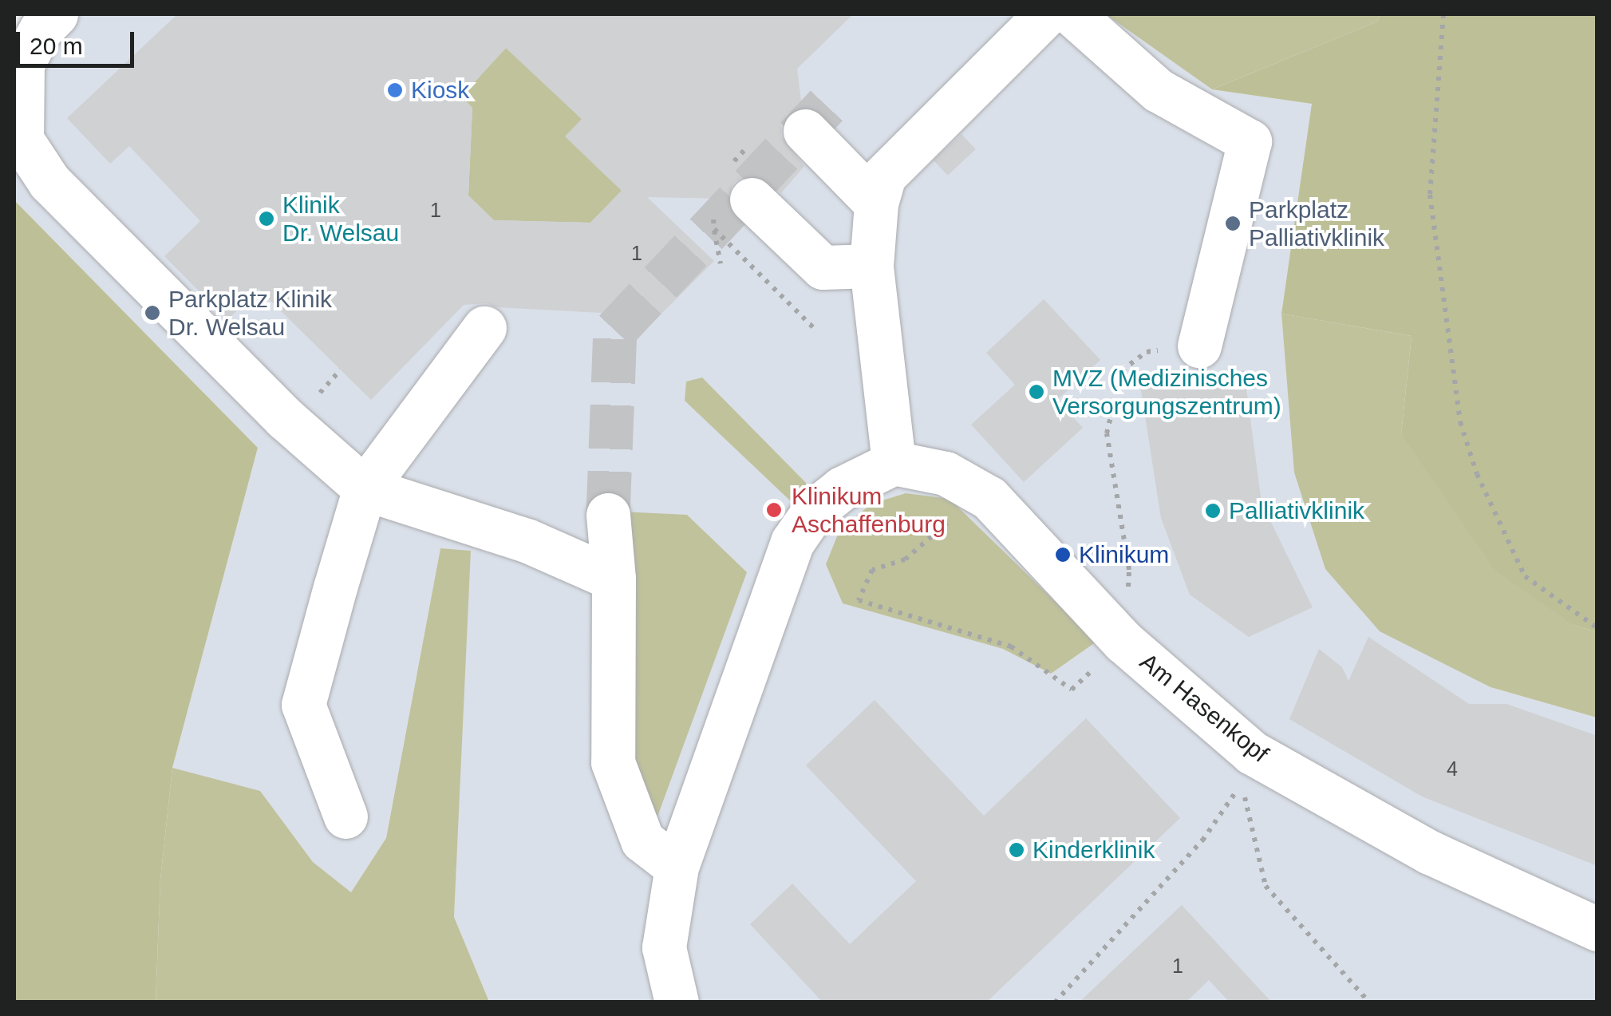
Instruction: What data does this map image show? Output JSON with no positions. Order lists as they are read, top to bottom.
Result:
{
  "streets": {
    "street": ["Am Hasenkopf"]
  },
  "places": [
    "Kiosk",
    "Klinik Dr. Welsau",
    "Parkplatz Palliativklinik",
    "Parkplatz Klinik Dr. Welsau",
    "MVZ (Medizinisches Versorgungszentrum)",
    "Klinikum Aschaffenburg",
    "Palliativklinik",
    "Klinikum",
    "Kinderklinik"
  ],
  "house_numbers": [
    "1",
    "1",
    "4",
    "1"
  ],
  "scale_bar": "20 m"
}
